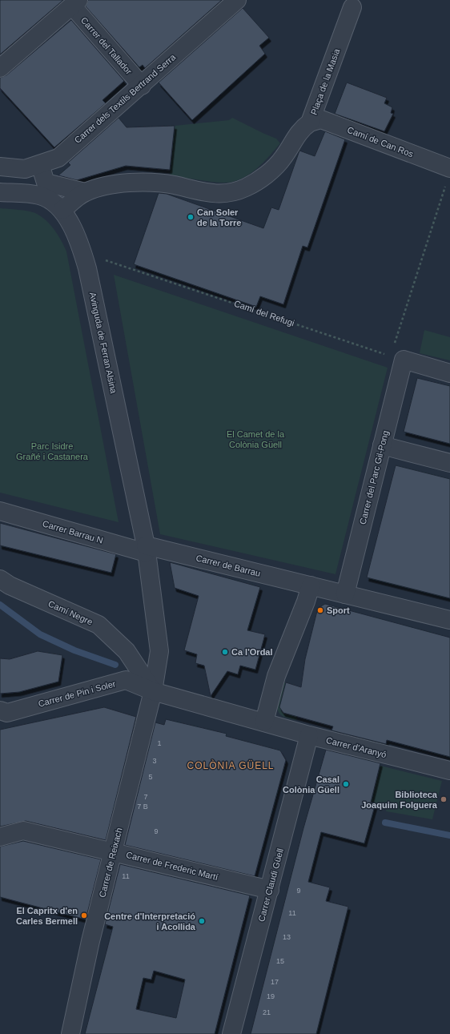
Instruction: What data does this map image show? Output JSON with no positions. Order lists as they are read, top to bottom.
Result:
{
  "streets": {
    "street": [
      "Carrer del Tallador",
      "Plaça de la Masia",
      "Carrer dels Textils Bertrand Serra",
      "Camí de Can Ros",
      "Avinguda de Ferran Alsina",
      "Carrer del Parc Gil-Pong",
      "Carrer Barrau N",
      "Carrer de Barrau",
      "Camí Negre",
      "Carrer de Pin i Soler",
      "Carrer d'Aranyó",
      "Carrer de Reixach",
      "Carrer de Frederic Martí",
      "Carrer Claudi Güell"
    ],
    "path": ["Camí del Refugi"]
  },
  "crossings": [
    ["Carrer del Tallador", "Carrer dels Textils Bertrand Serra"],
    ["Plaça de la Masia", "Camí de Can Ros"],
    ["Plaça de la Masia", "Avinguda de Ferran Alsina"],
    ["Camí del Refugi", "Avinguda de Ferran Alsina"],
    ["Camí del Refugi", "Carrer del Parc Gil-Pong"],
    ["Avinguda de Ferran Alsina", "Carrer Barrau N"],
    ["Avinguda de Ferran Alsina", "Carrer de Barrau"],
    ["Avinguda de Ferran Alsina", "Camí Negre"],
    ["Avinguda de Ferran Alsina", "Carrer de Pin i Soler"],
    ["Avinguda de Ferran Alsina", "Carrer de Reixach"],
    ["Carrer del Parc Gil-Pong", "Carrer de Barrau"],
    ["Carrer Barrau N", "Carrer de Barrau"],
    ["Camí Negre", "Carrer de Pin i Soler"],
    ["Camí Negre", "Carrer de Reixach"],
    ["Carrer de Pin i Soler", "Carrer d'Aranyó"],
    ["Carrer de Pin i Soler", "Carrer de Reixach"],
    ["Carrer d'Aranyó", "Carrer Claudi Güell"],
    ["Carrer de Reixach", "Carrer de Frederic Martí"],
    ["Carrer de Frederic Martí", "Carrer Claudi Güell"]
  ],
  "districts": ["COLÒNIA GÜELL"],
  "parks": ["El Camet de la Colònia Güell", "Parc Isidre Grañé i Castanera"],
  "places": [
    "Can Soler de la Torre",
    "Sport",
    "Ca l'Ordal",
    "Casal Colònia Güell",
    "Biblioteca Joaquim Folguera",
    "El Capritx d'en Carles Bermell",
    "Centre d'Interpretació i Acollida"
  ],
  "house_numbers": [
    "1",
    "3",
    "5",
    "7",
    "7 B",
    "9",
    "11",
    "9",
    "11",
    "13",
    "15",
    "17",
    "19",
    "21"
  ]
}
